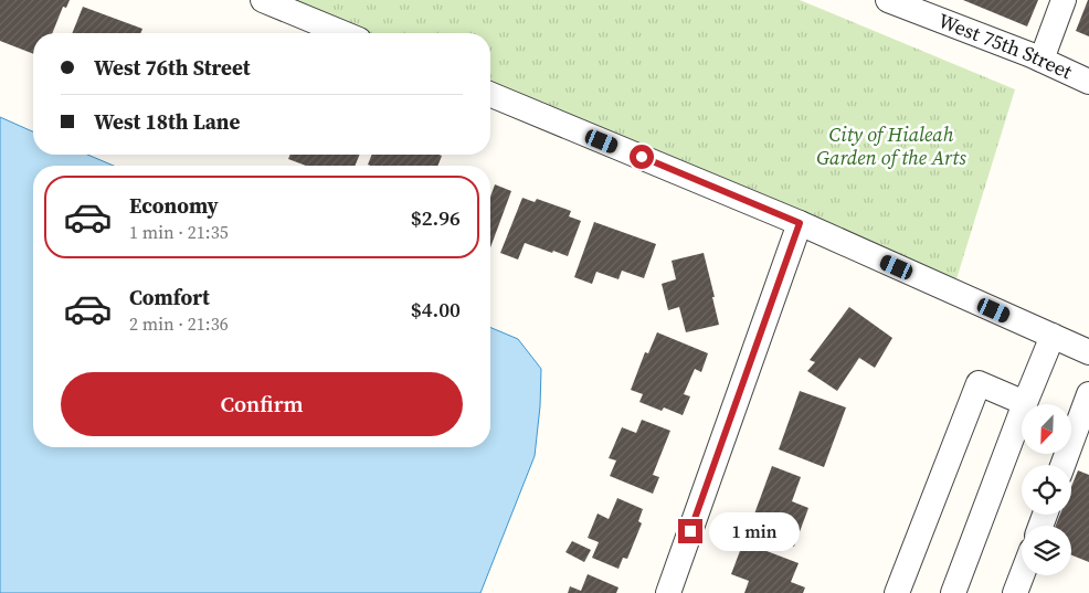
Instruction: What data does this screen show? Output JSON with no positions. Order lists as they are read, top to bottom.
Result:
{
  "streets": {
    "street": ["West 75th Street"]
  },
  "parks": ["City of Hialeah Garden of the Arts"],
  "north": "bottom left",
  "page": {
    "banner": ["West 76th Street", "West 18th Lane"],
    "list": [
      {
        "name": "Economy",
        "note": "1 min · 21:35",
        "value": "$2.96"
      },
      {
        "name": "Comfort",
        "note": "2 min · 21:36",
        "value": "$4.00"
      }
    ],
    "buttons": "Confirm",
    "bubble": "1 min"
  }
}
